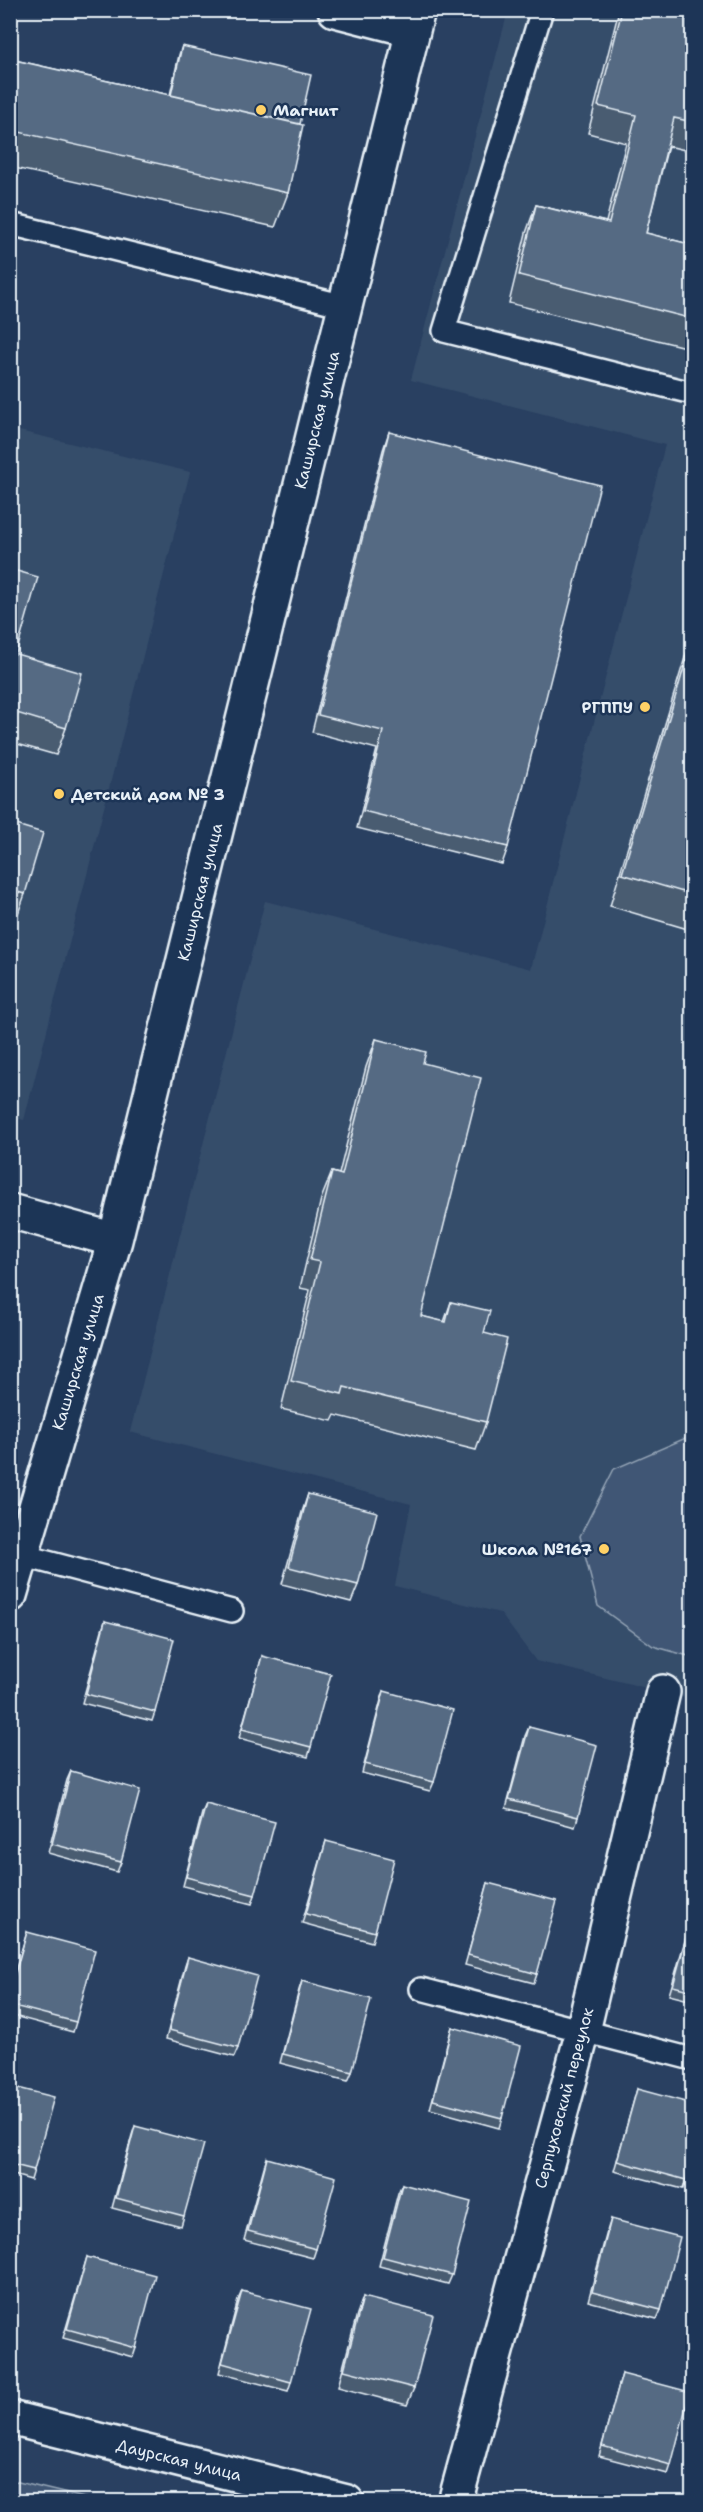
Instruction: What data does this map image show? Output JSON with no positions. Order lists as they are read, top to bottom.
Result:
{
  "streets": {
    "street": ["Каширская улица", "Серпуховский переулок", "Даурская улица"]
  },
  "places": [
    "Магнит",
    "РГППУ",
    "Детский дом № 3",
    "Школа №167"
  ]
}
